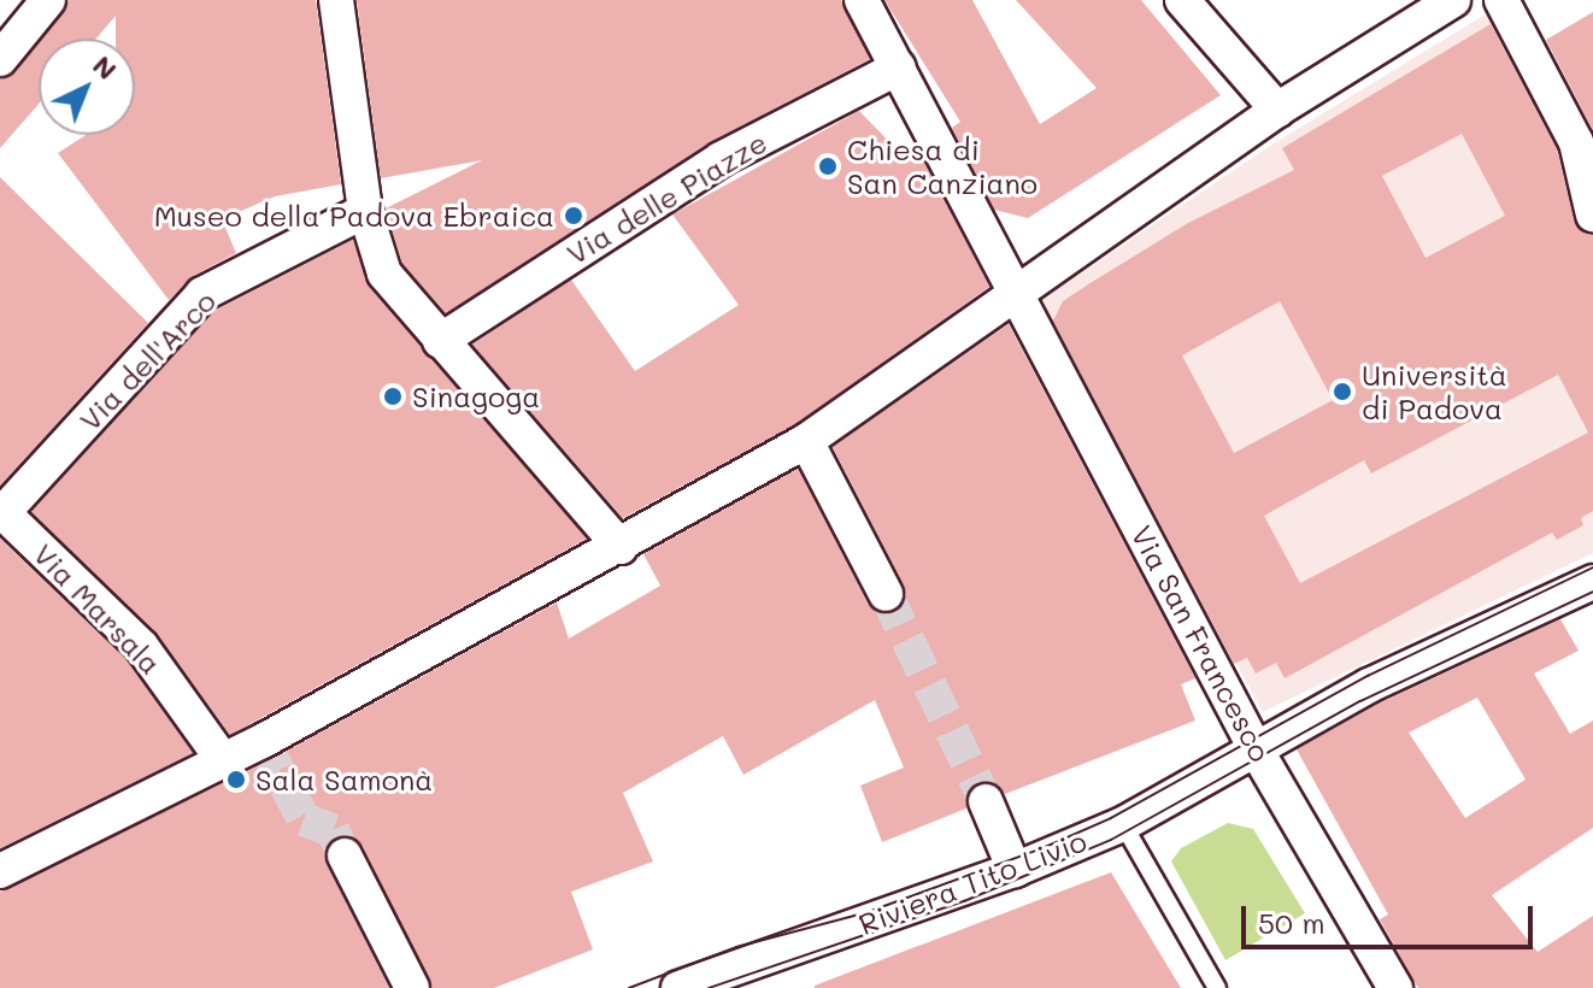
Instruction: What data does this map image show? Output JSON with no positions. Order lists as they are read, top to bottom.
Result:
{
  "streets": {
    "street": [
      "Via delle Piazze",
      "Via dell'Arco",
      "Via Marsala",
      "Via San Francesco",
      "Riviera Tito Livio"
    ]
  },
  "crossings": [
    ["Via delle Piazze", "Via San Francesco"],
    ["Via dell'Arco", "Via Marsala"],
    ["Via San Francesco", "Riviera Tito Livio"]
  ],
  "places": [
    "Chiesa di San Canziano",
    "Museo della Padova Ebraica",
    "Università di Padova",
    "Sinagoga",
    "Sala Samonà"
  ],
  "scale_bar": "50 m",
  "north": "top right"
}
